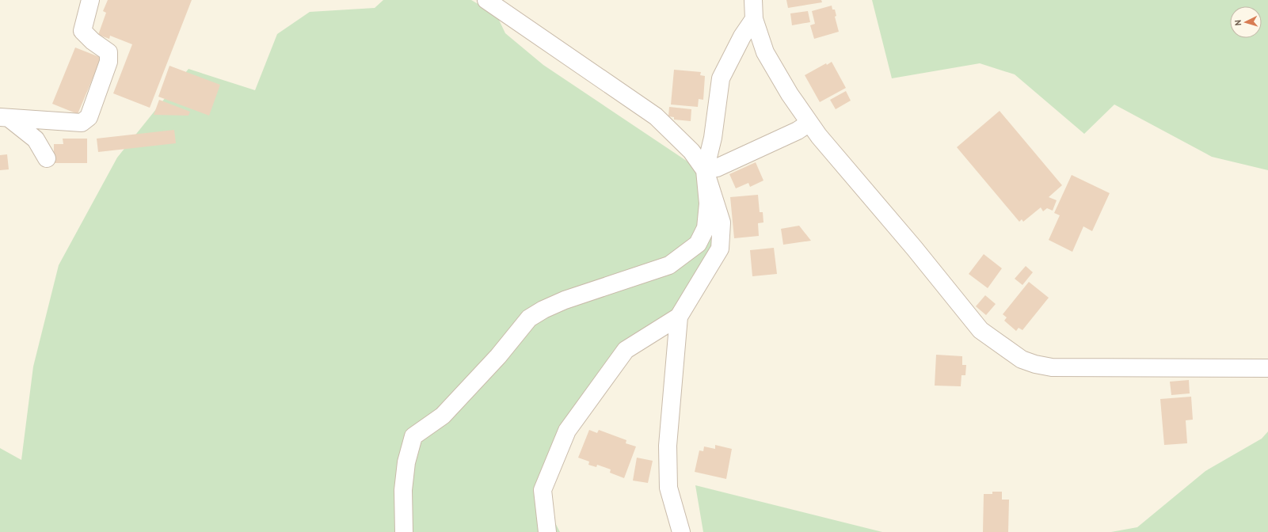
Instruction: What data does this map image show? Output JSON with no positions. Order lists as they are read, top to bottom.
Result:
{
  "north": "left"
}
